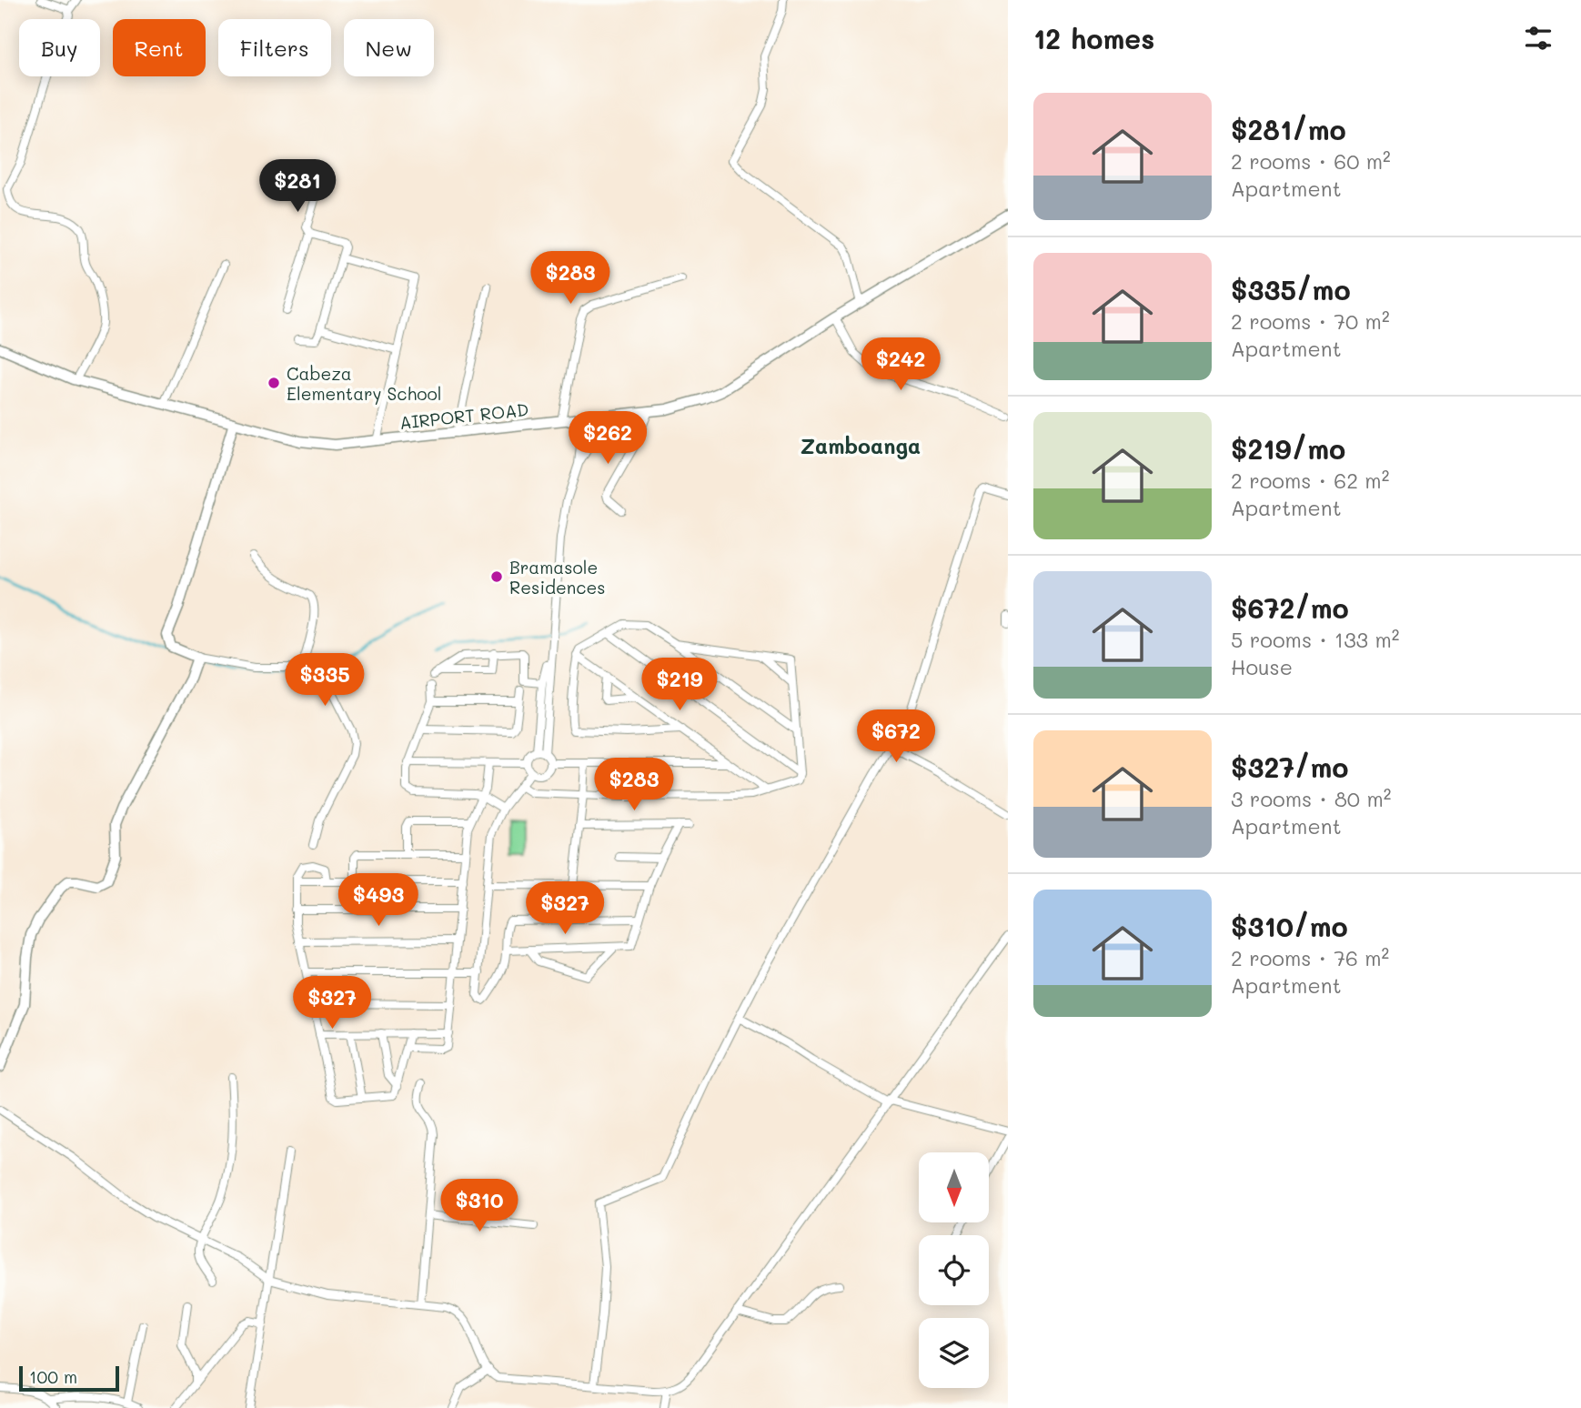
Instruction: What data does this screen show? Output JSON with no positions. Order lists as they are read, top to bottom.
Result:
{
  "streets": {
    "main road": ["AIRPORT ROAD"]
  },
  "districts": ["Zamboanga"],
  "places": ["Cabeza Elementary School", "Bramasole Residences"],
  "scale_bar": "100 m",
  "north": "bottom",
  "page": {
    "heading": "12 homes",
    "chip": [
      "Buy",
      "Rent",
      "Filters",
      "New"
    ],
    "list": [
      {
        "name": "$281/mo",
        "note": "2 rooms · 60 m² · Apartment"
      },
      {
        "name": "$335/mo",
        "note": "2 rooms · 70 m² · Apartment"
      },
      {
        "name": "$219/mo",
        "note": "2 rooms · 62 m² · Apartment"
      },
      {
        "name": "$672/mo",
        "note": "5 rooms · 133 m² · House"
      },
      {
        "name": "$327/mo",
        "note": "3 rooms · 80 m² · Apartment"
      },
      {
        "name": "$310/mo",
        "note": "2 rooms · 76 m² · Apartment"
      }
    ],
    "price": [
      "$281",
      "$283",
      "$242",
      "$262",
      "$335",
      "$219",
      "$672",
      "$283",
      "$493",
      "$327",
      "$327",
      "$310"
    ],
    "scale": "100 m"
  }
}
